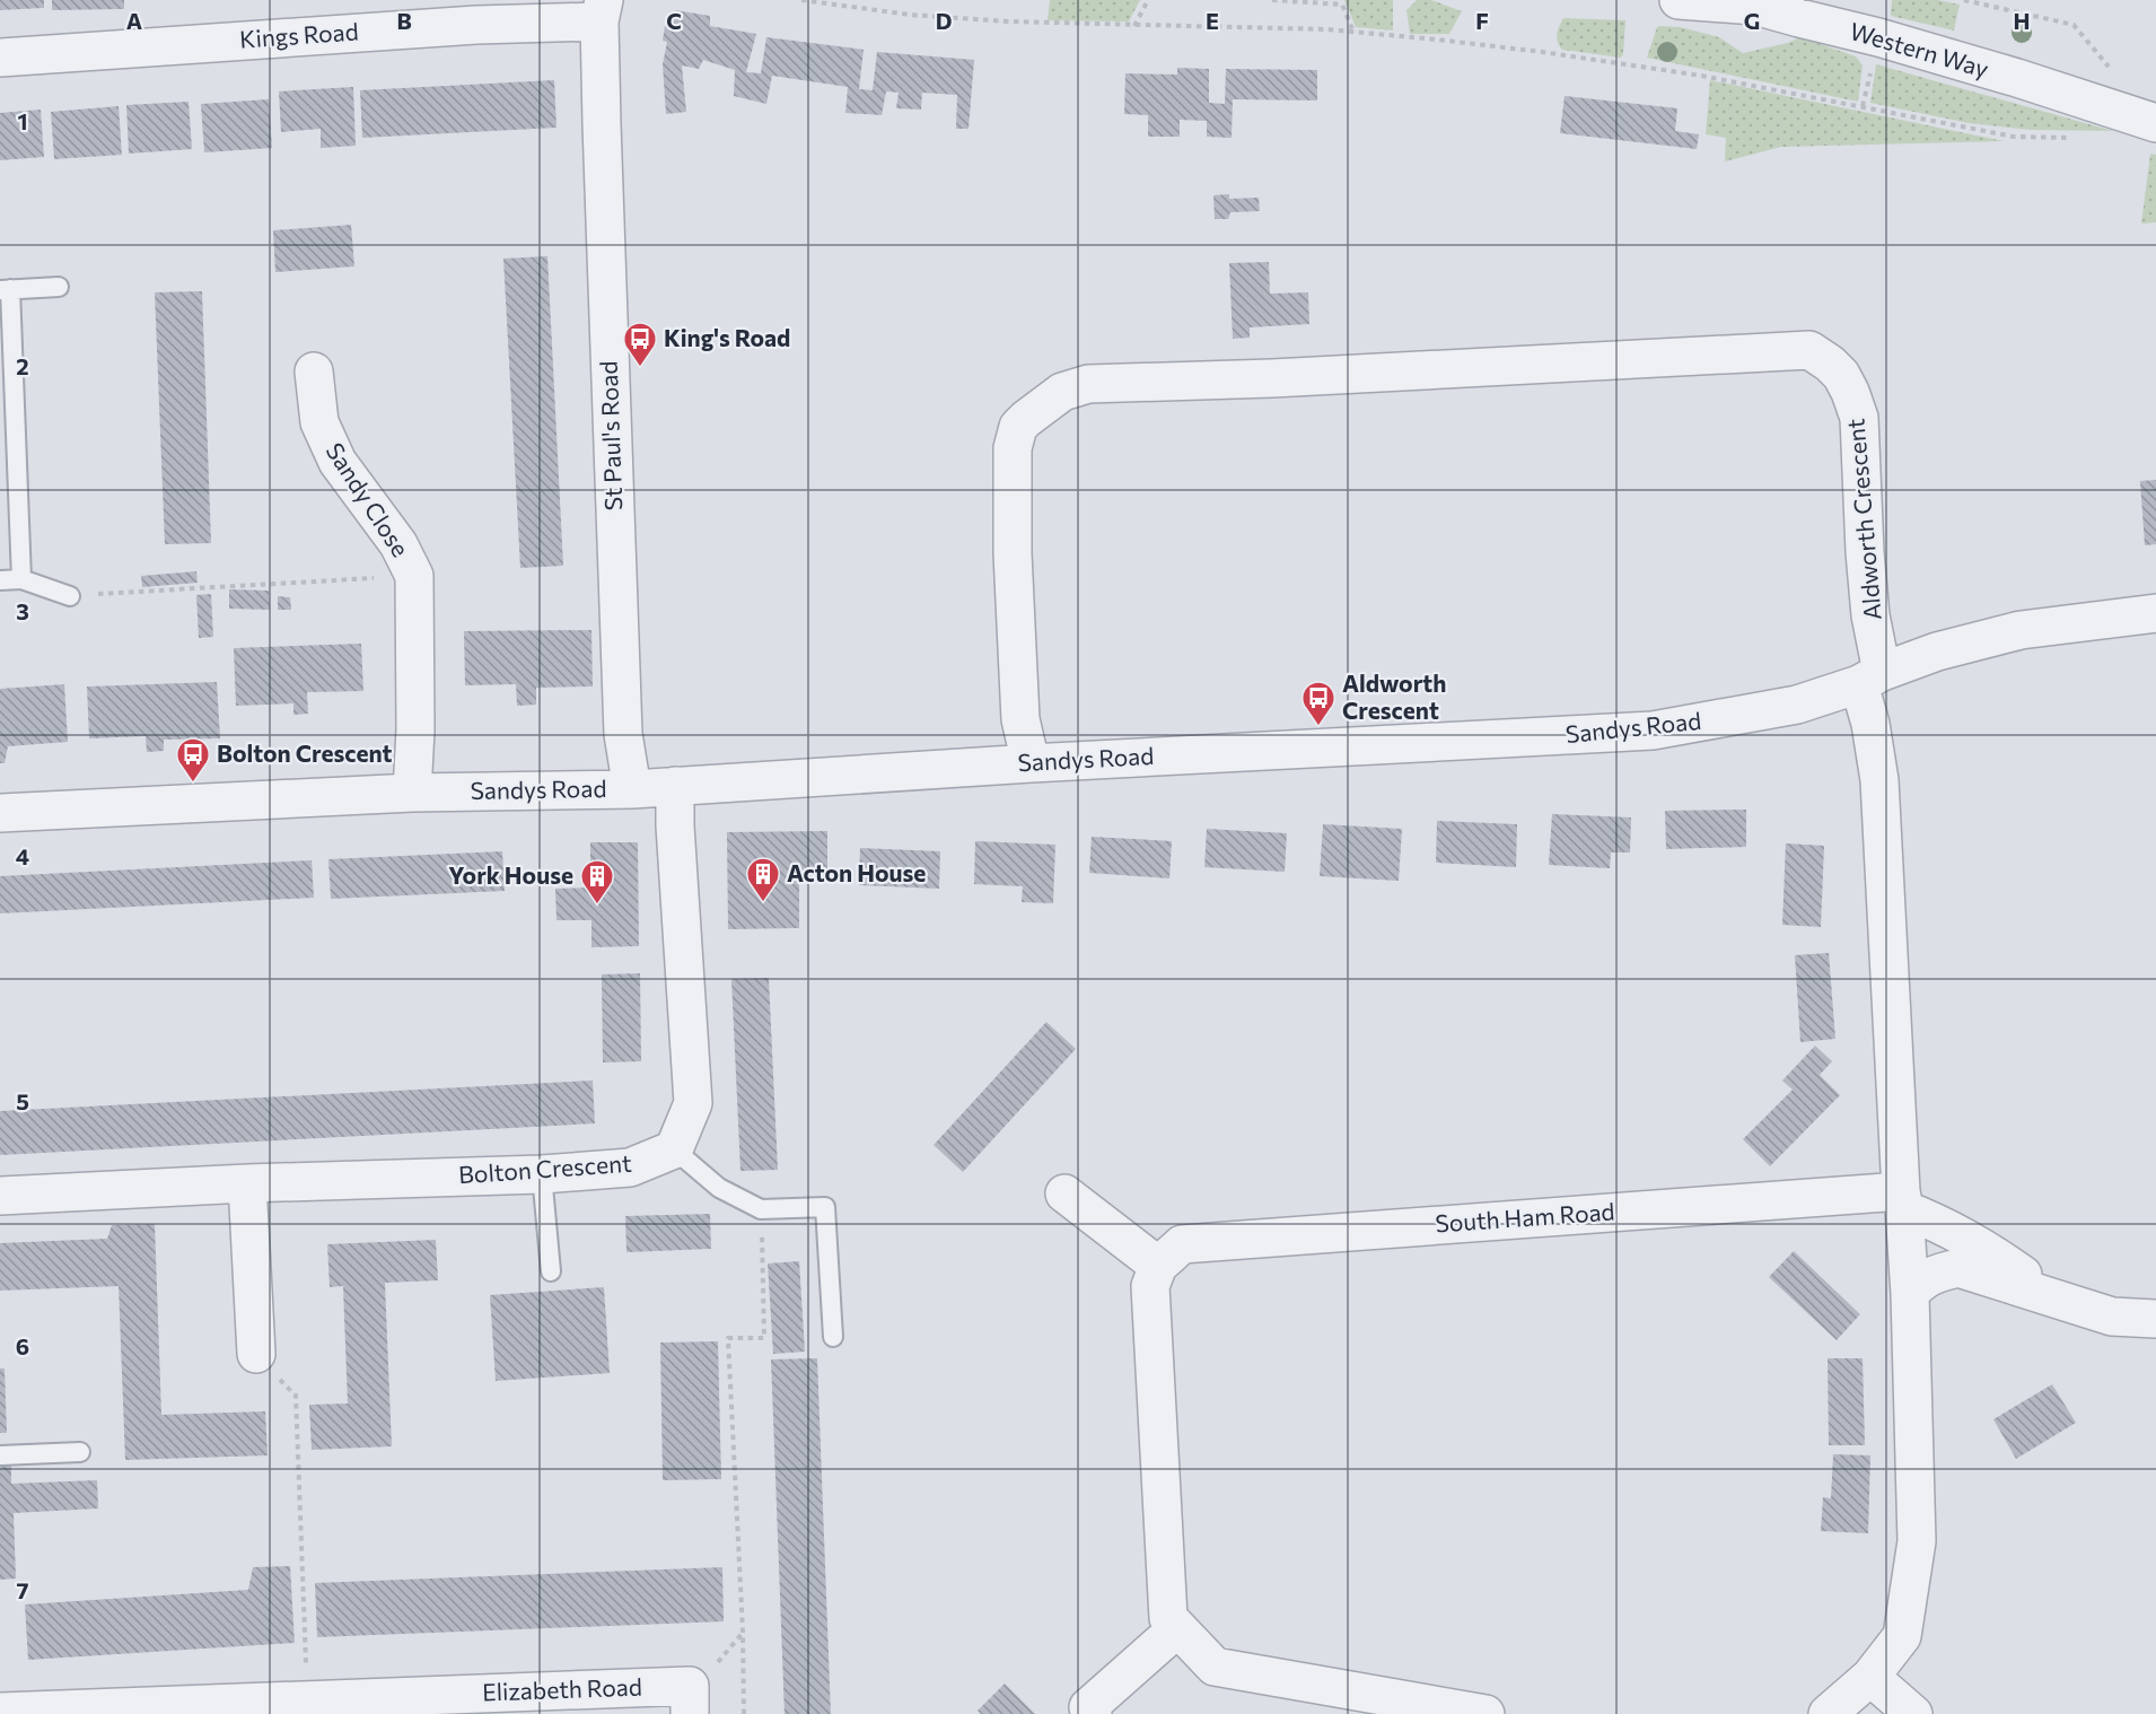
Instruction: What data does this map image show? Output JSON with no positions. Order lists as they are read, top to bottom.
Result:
{
  "streets": {
    "street": [
      "Kings Road",
      "Western Way",
      "St Paul's Road",
      "Sandy Close",
      "Aldworth Crescent",
      "Sandys Road",
      "Bolton Crescent",
      "South Ham Road",
      "Elizabeth Road"
    ]
  },
  "crossings": [
    ["Kings Road", "St Paul's Road"],
    ["St Paul's Road", "Sandys Road"],
    ["Sandy Close", "Sandys Road"],
    ["Aldworth Crescent", "Sandys Road"]
  ],
  "places": {
    "bus stop": ["King's Road", "Aldworth Crescent", "Bolton Crescent"],
    "building": ["Acton House", "York House"]
  },
  "grid": {
    "columns": [
      "A",
      "B",
      "C",
      "D",
      "E",
      "F",
      "G",
      "H"
    ],
    "rows": [
      "1",
      "2",
      "3",
      "4",
      "5",
      "6",
      "7"
    ]
  }
}
